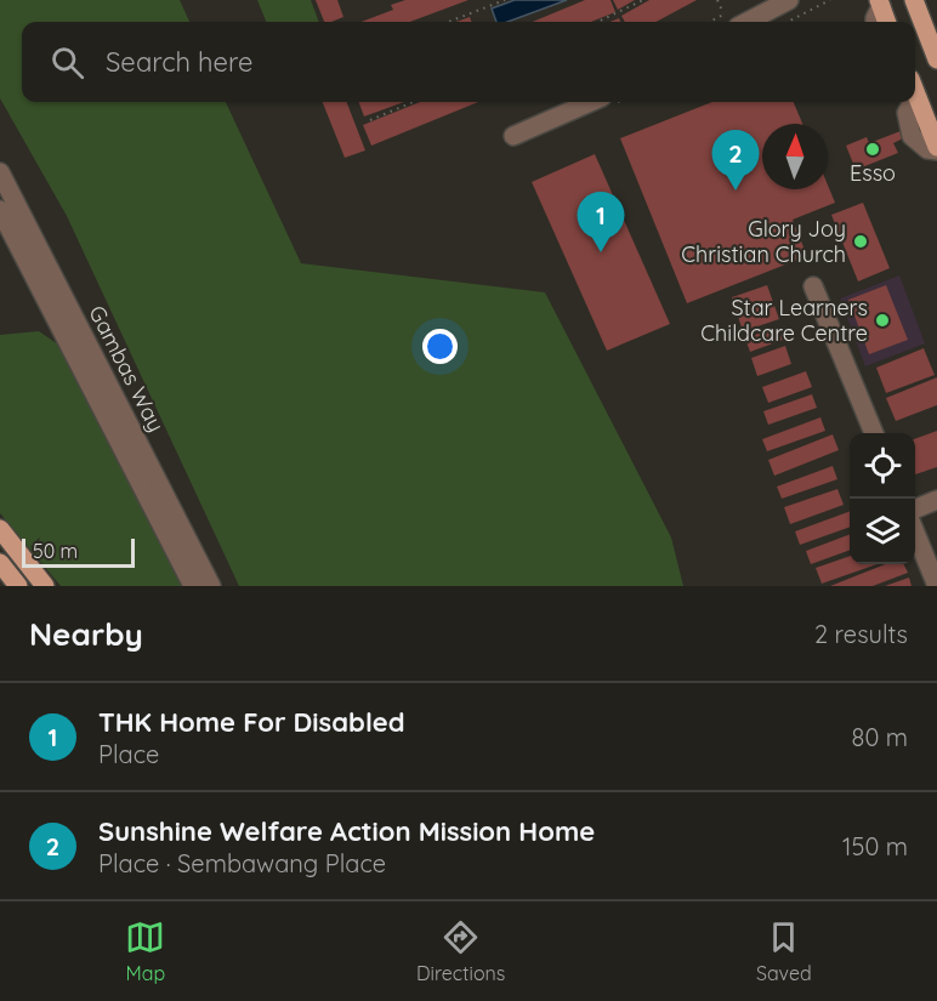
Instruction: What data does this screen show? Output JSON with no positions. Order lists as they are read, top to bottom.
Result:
{
  "streets": {
    "street": ["Gambas Way"]
  },
  "places": ["Esso", "Glory Joy Christian Church", "Star Learners Childcare Centre"],
  "scale_bar": "50 m",
  "north": "top",
  "page": {
    "search": "Search here",
    "pins": ["2", "1"],
    "scale": "50 m",
    "heading": ["Nearby", "2 results"],
    "list": [
      {
        "mark": "1",
        "name": "THK Home For Disabled",
        "note": "Place",
        "value": "80 m"
      },
      {
        "mark": "2",
        "name": "Sunshine Welfare Action Mission Home",
        "note": "Place · Sembawang Place",
        "value": "150 m"
      }
    ],
    "nav": ["Map", "Directions", "Saved"]
  }
}
